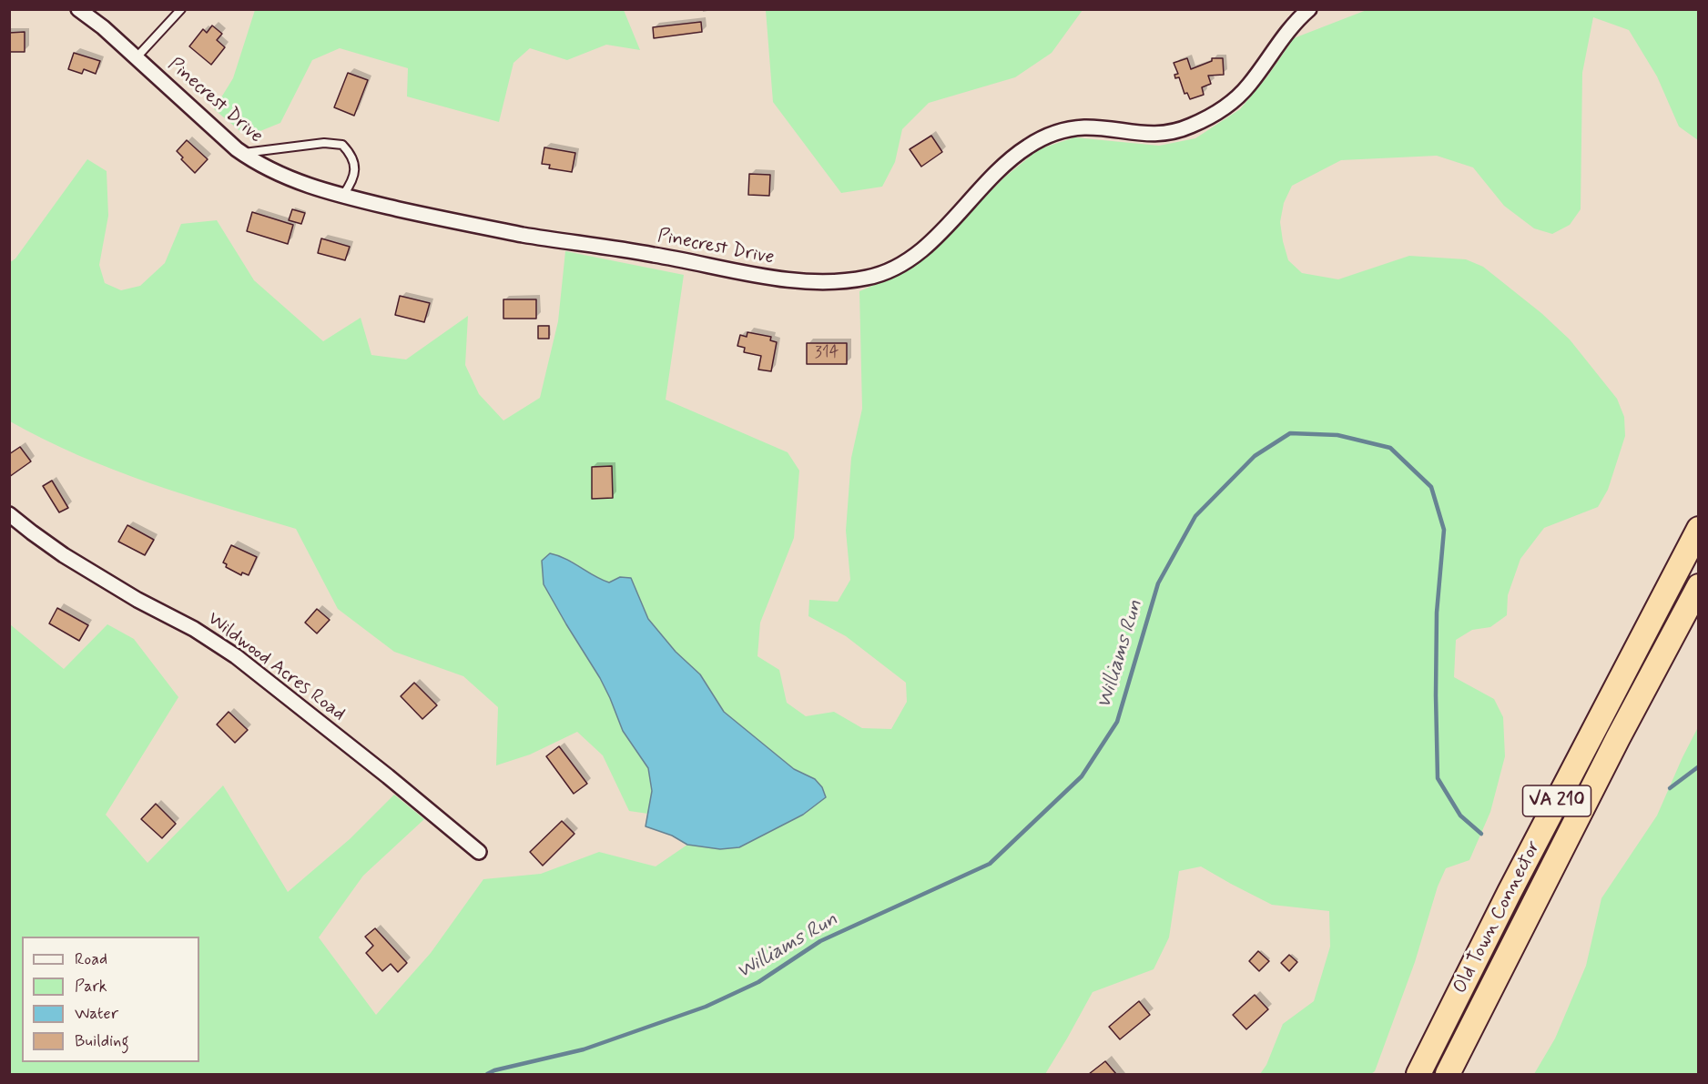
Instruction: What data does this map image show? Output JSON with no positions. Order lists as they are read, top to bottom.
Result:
{
  "streets": {
    "highway": ["VA 210", "Old Town Connector"],
    "street": ["Pinecrest Drive", "Wildwood Acres Road"]
  },
  "water": ["Williams Run"],
  "house_numbers": ["314"],
  "legend": [
    "Road",
    "Park",
    "Water",
    "Building"
  ]
}
